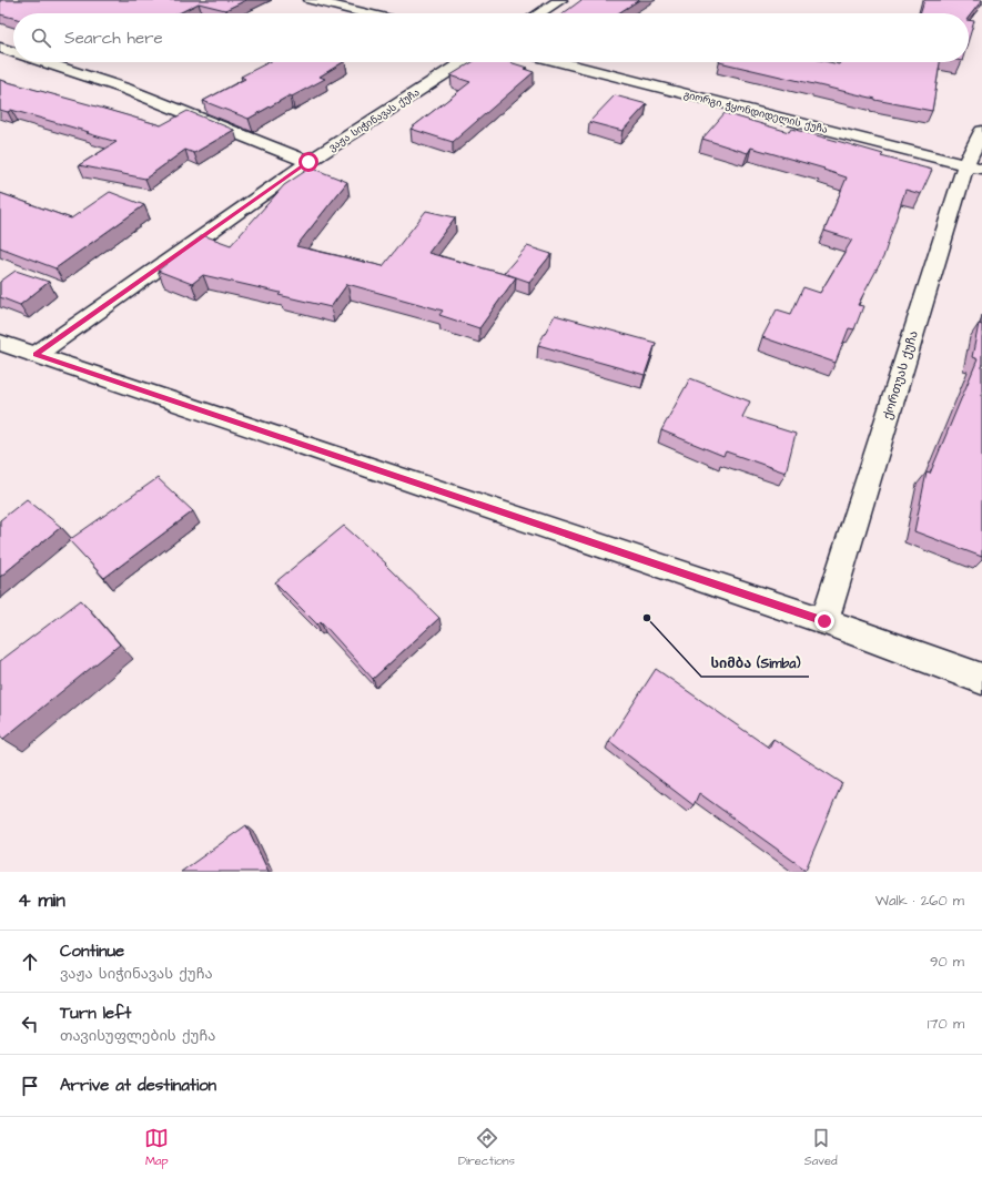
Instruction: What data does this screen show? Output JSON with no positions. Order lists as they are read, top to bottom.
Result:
{
  "streets": {
    "street": ["გიორგი ჭყონდიდელის ქუჩა", "ვაჟა სიჭინავას ქუჩა", "ქორთუას ქუჩა"]
  },
  "crossings": [
    ["გიორგი ჭყონდიდელის ქუჩა", "ქორთუას ქუჩა"]
  ],
  "places": ["სიმბა (Simba)"],
  "page": {
    "search": "Search here",
    "heading": ["4 min", "Walk · 260 m"],
    "list": [
      ["Continue", "ვაჟა სიჭინავას ქუჩა", "90 m"],
      ["Turn left", "თავისუფლების ქუჩა", "170 m"],
      "Arrive at destination"
    ],
    "nav": ["Map", "Directions", "Saved"]
  }
}
